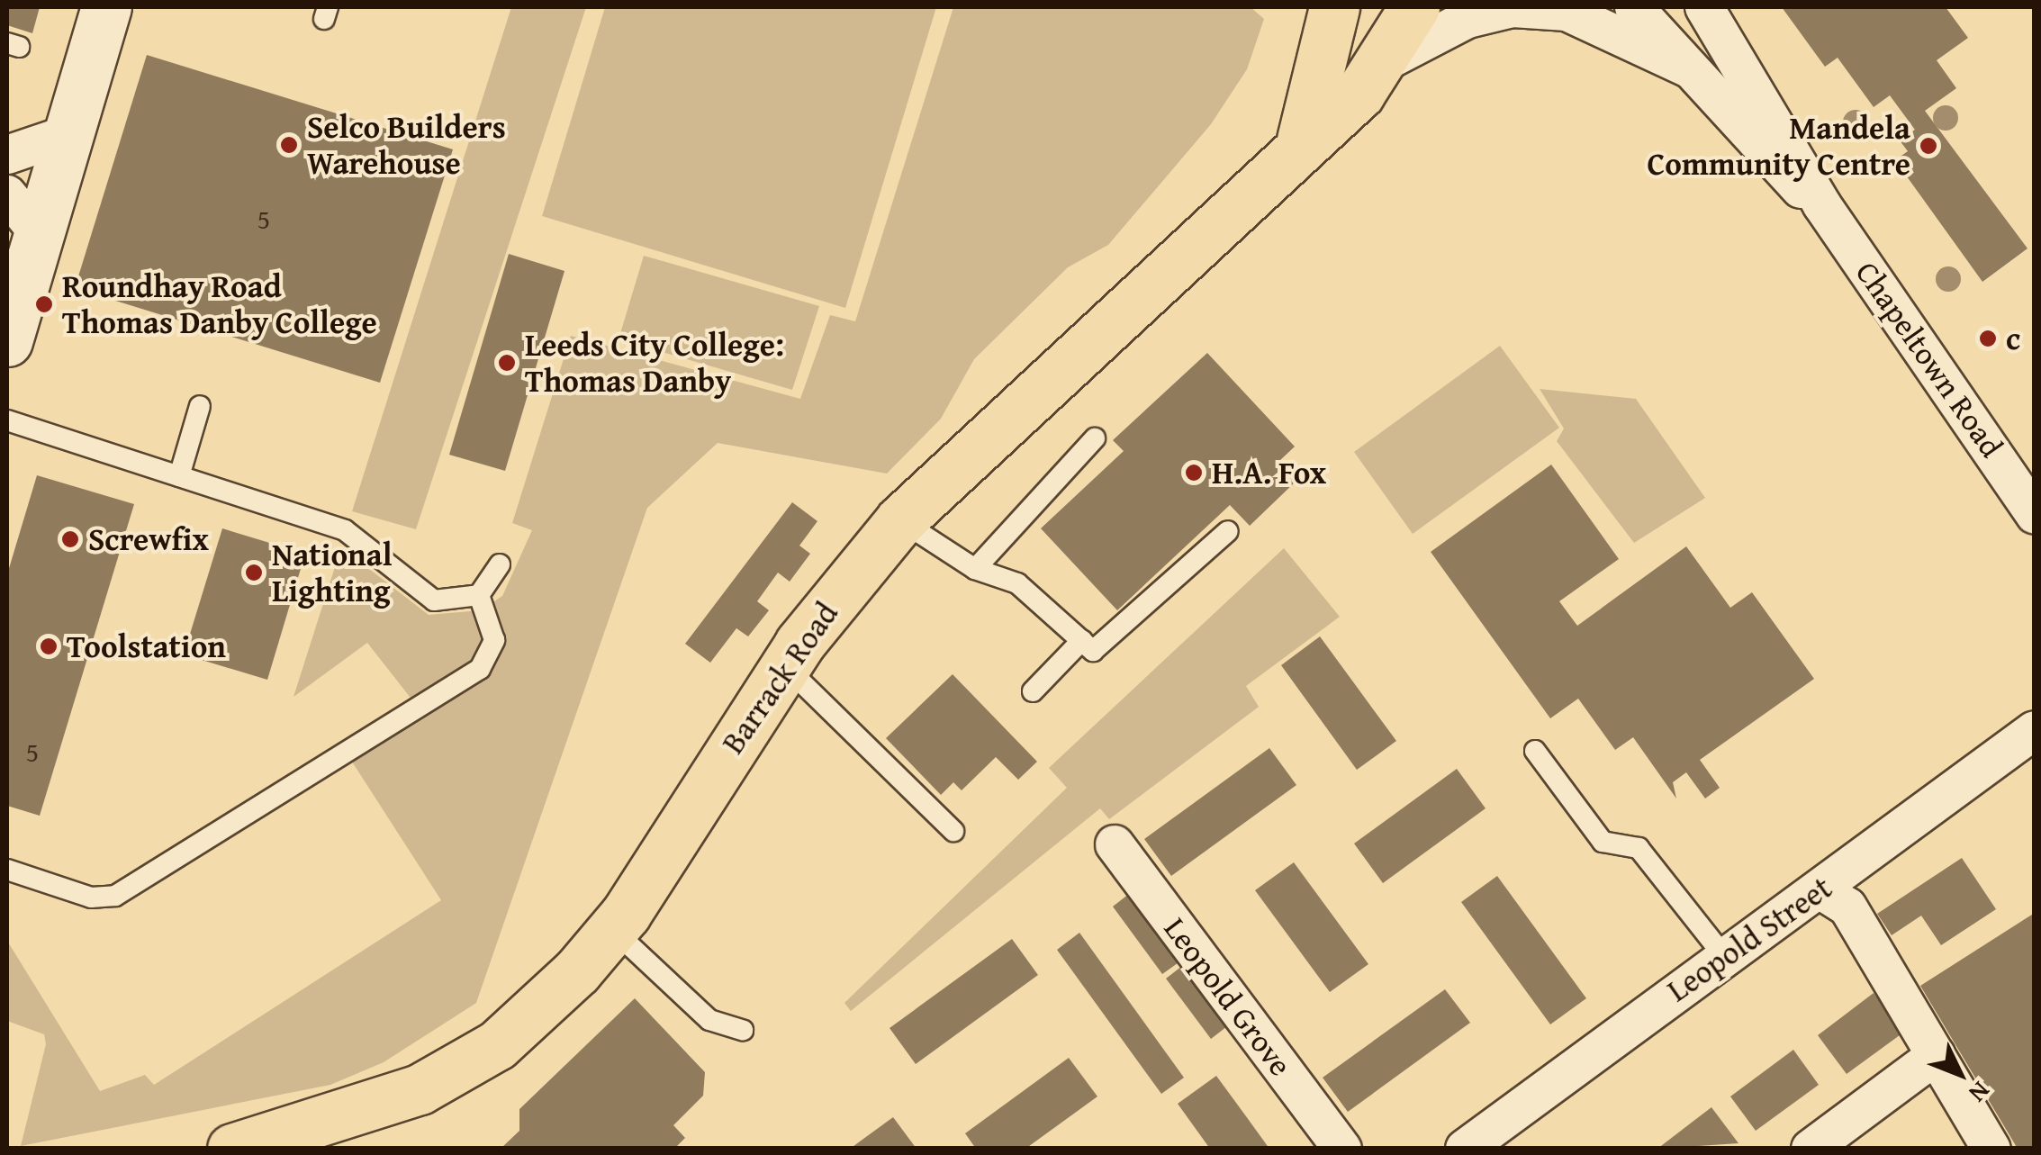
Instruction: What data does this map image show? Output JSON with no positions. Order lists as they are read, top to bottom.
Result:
{
  "streets": {
    "main road": ["Barrack Road"],
    "street": ["Chapeltown Road", "Leopold Street", "Leopold Grove"]
  },
  "crossings": [
    ["Chapeltown Road", "Barrack Road"]
  ],
  "places": [
    "Selco Builders Warehouse",
    "Mandela Community Centre",
    "Roundhay Road Thomas Danby College",
    "c",
    "Leeds City College: Thomas Danby",
    "H.A. Fox",
    "Screwfix",
    "National Lighting",
    "Toolstation"
  ],
  "house_numbers": ["5", "5"],
  "north": "bottom right"
}
